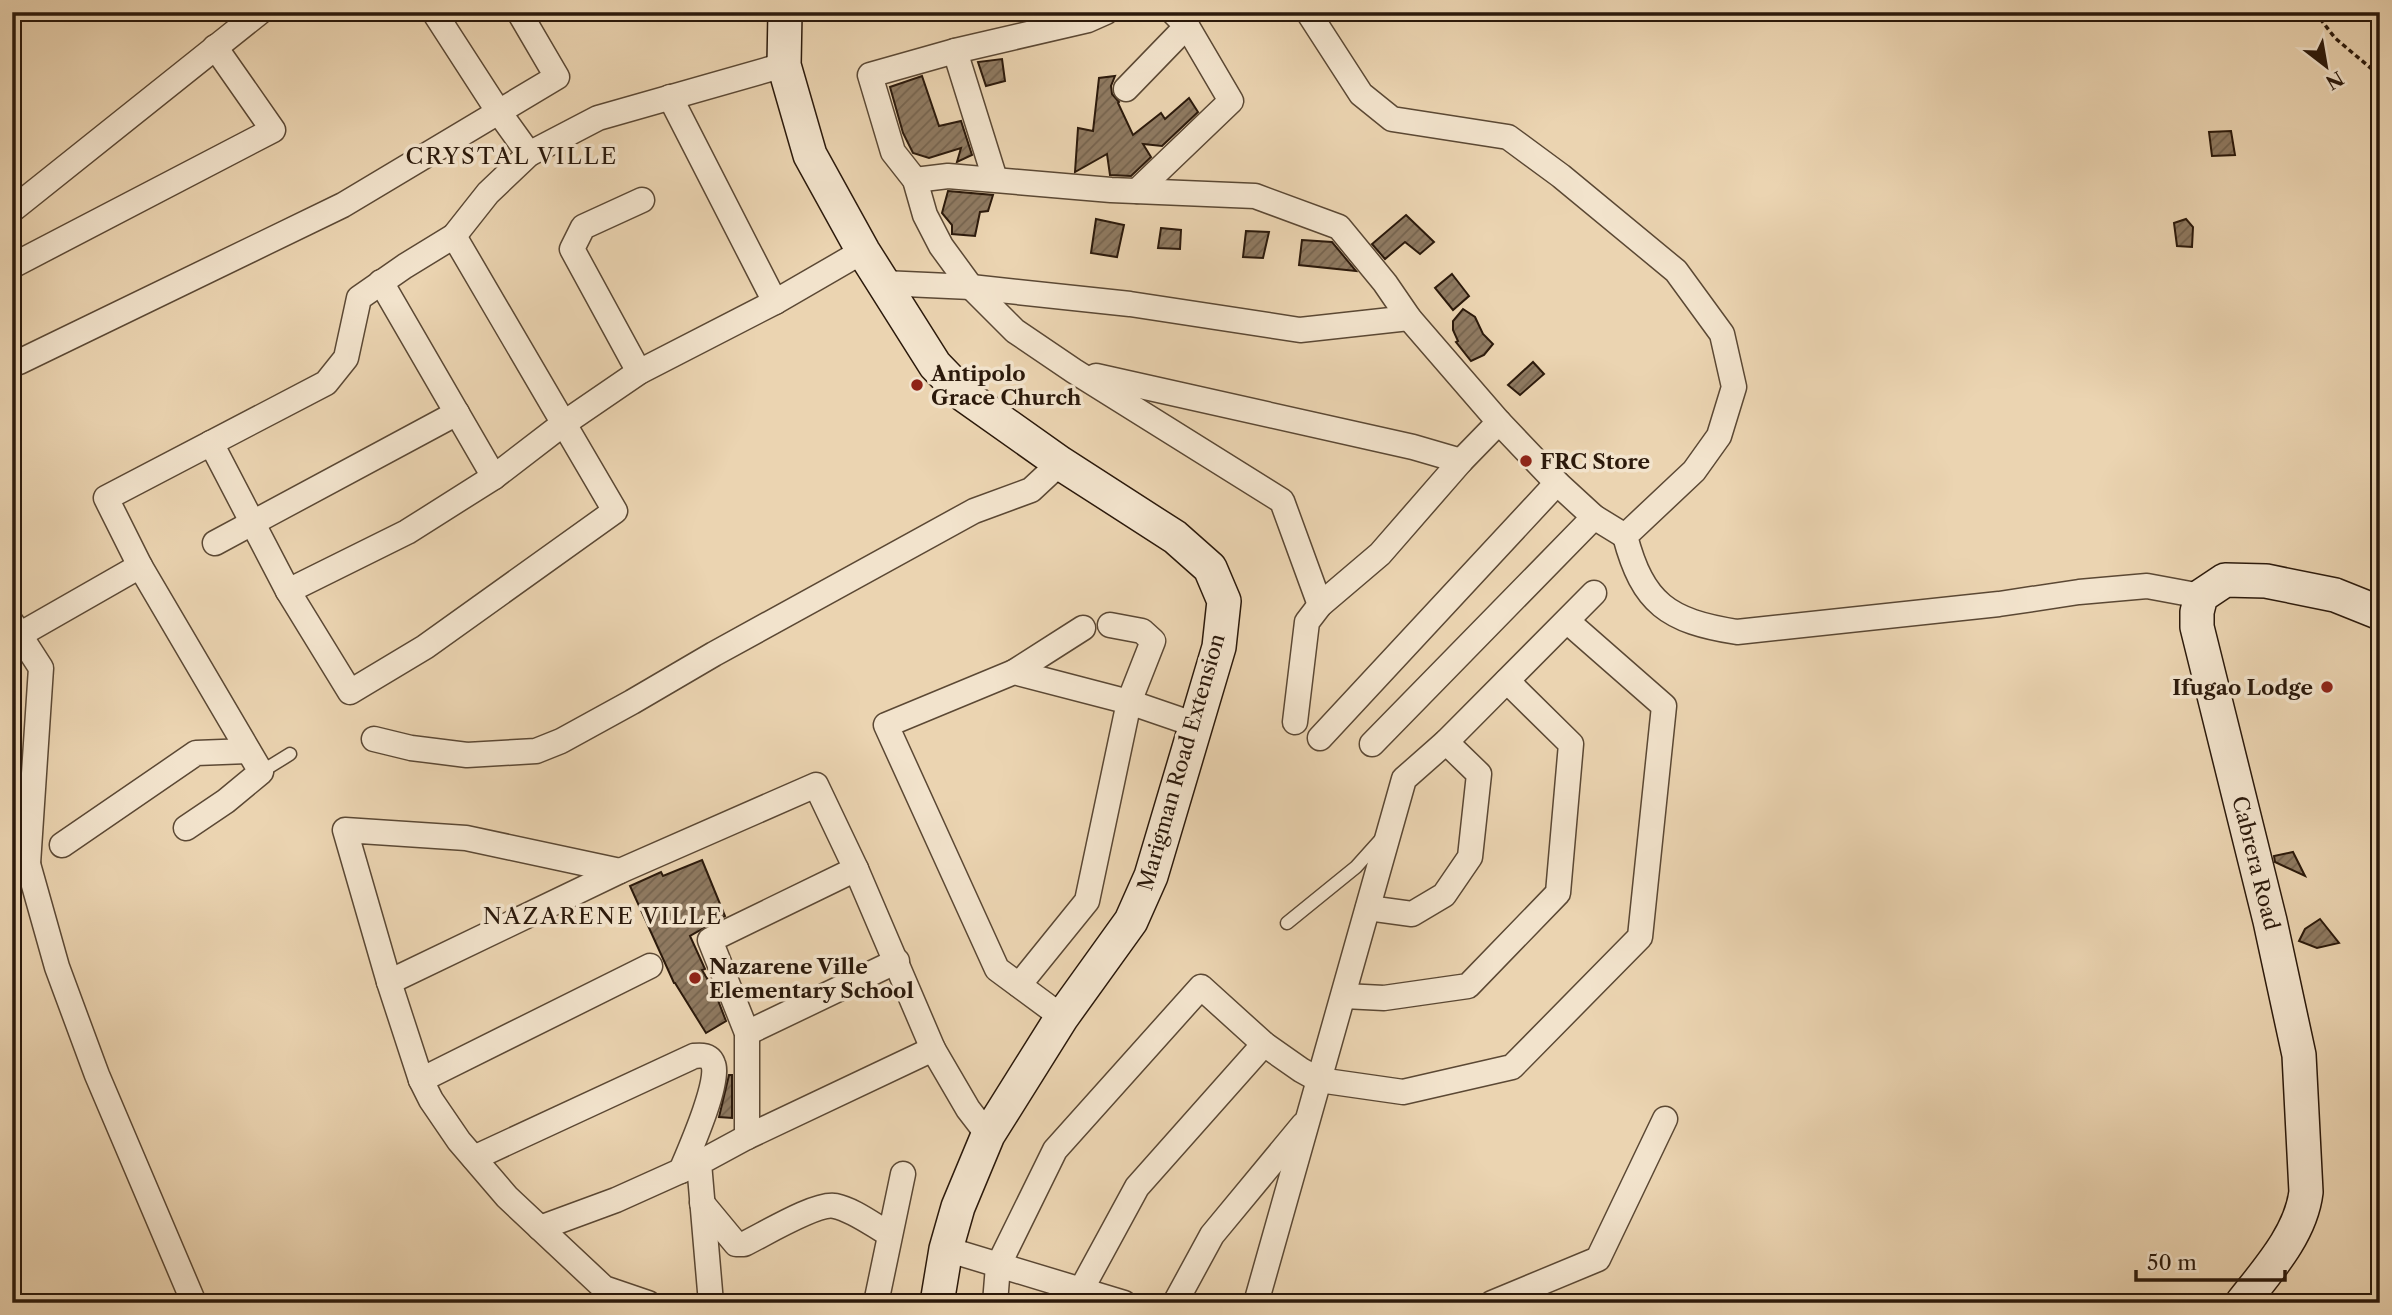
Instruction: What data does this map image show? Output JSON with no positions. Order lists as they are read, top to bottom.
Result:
{
  "streets": {
    "street": ["Marigman Road Extension", "Cabrera Road"]
  },
  "districts": ["CRYSTAL VILLE", "NAZARENE VILLE"],
  "places": [
    "Antipolo Grace Church",
    "FRC Store",
    "Ifugao Lodge",
    "Nazarene Ville Elementary School"
  ],
  "scale_bar": "50 m",
  "north": "bottom right"
}
